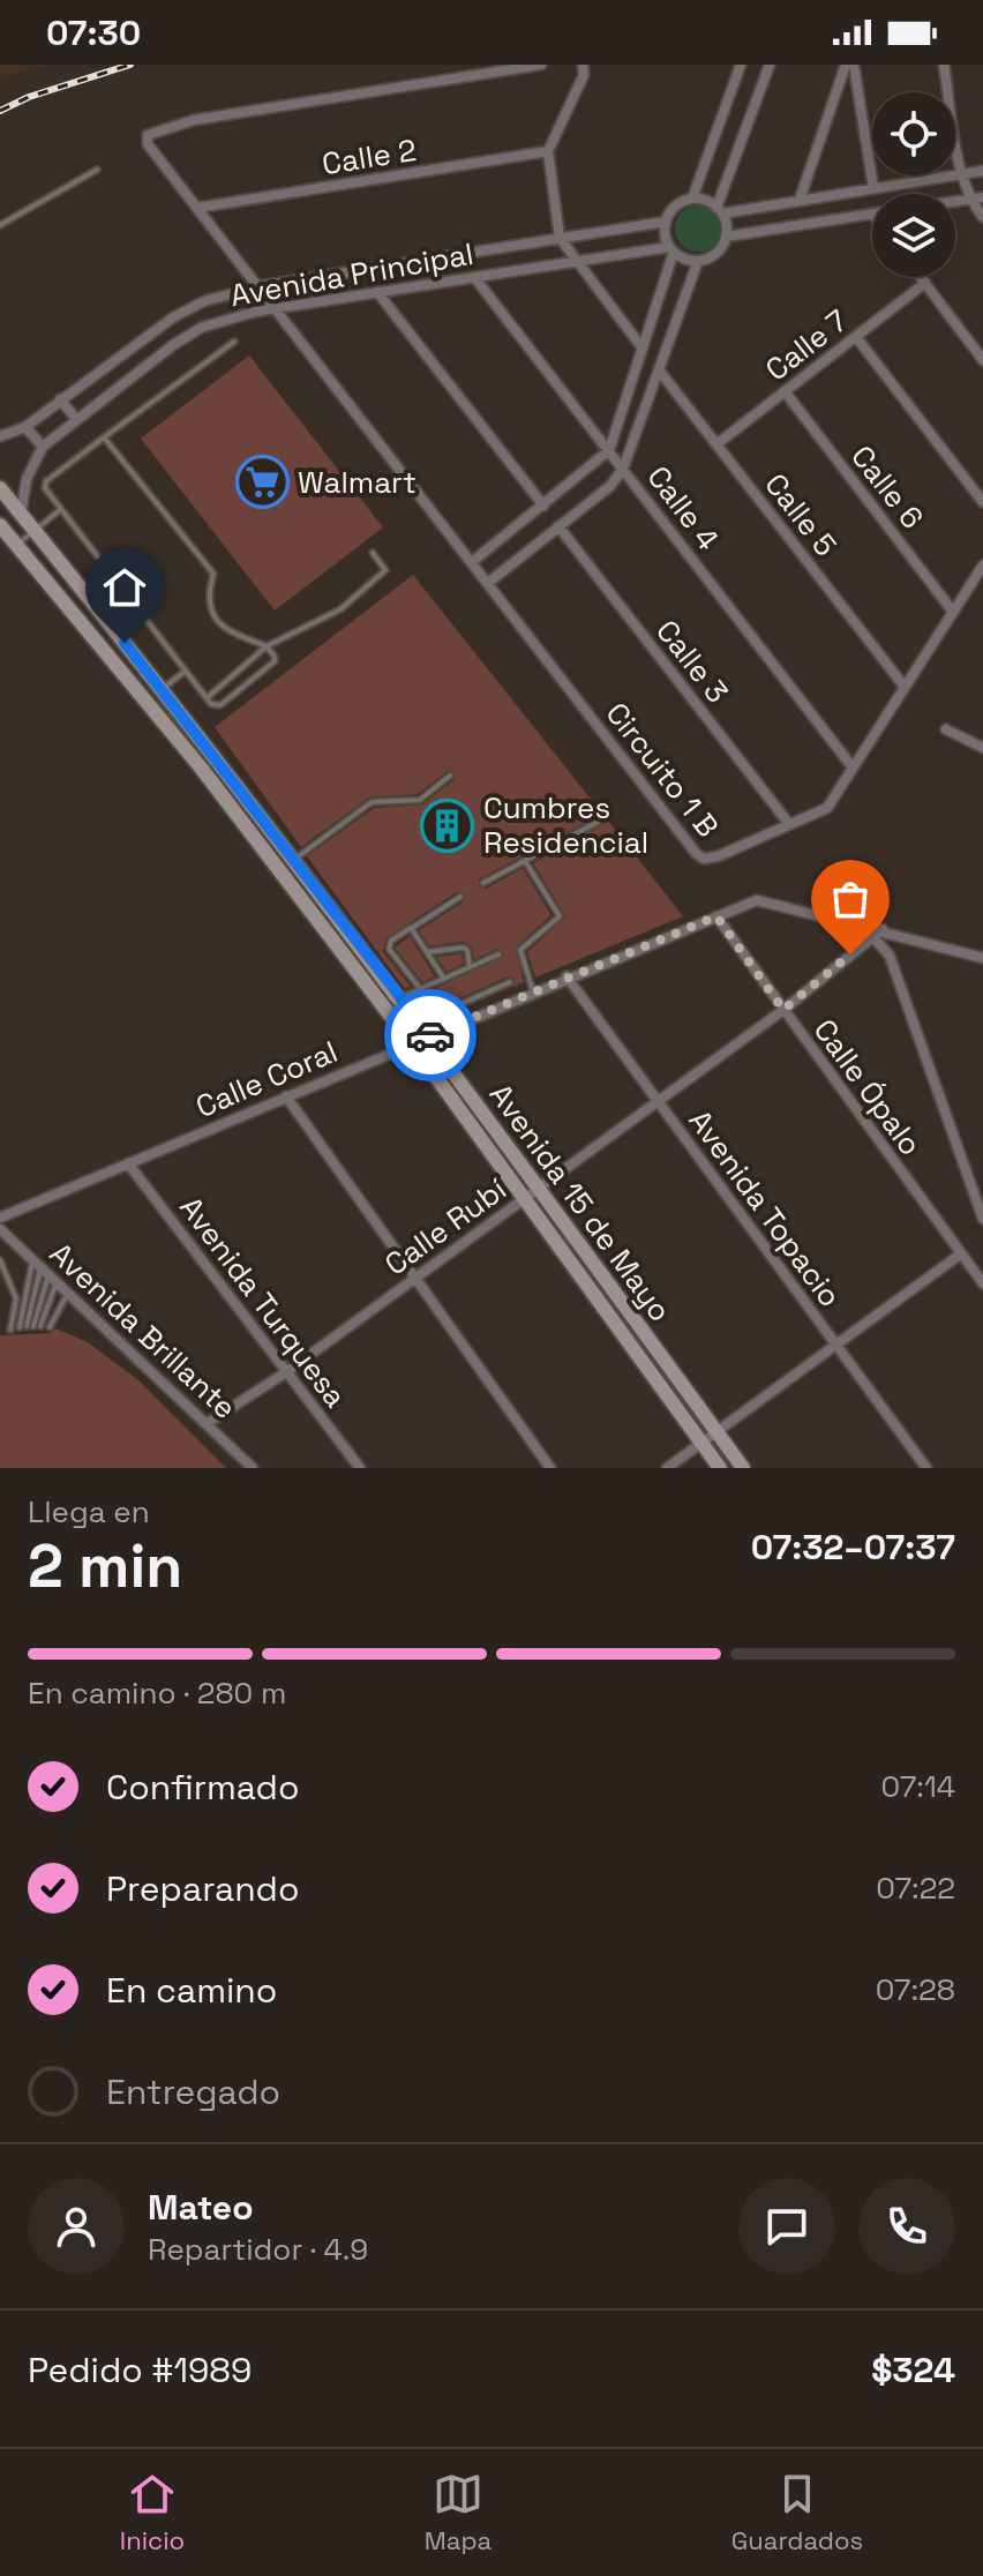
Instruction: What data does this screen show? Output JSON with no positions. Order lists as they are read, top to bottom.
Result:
{
  "streets": {
    "main road": ["Avenida 15 de Mayo"],
    "street": [
      "Calle 2",
      "Avenida Principal",
      "Calle 7",
      "Calle 6",
      "Calle 4",
      "Calle 5",
      "Calle 3",
      "Circuito 1 B",
      "Calle Coral",
      "Calle Ópalo",
      "Avenida Topacio",
      "Calle Rubí",
      "Avenida Turquesa",
      "Avenida Brillante"
    ]
  },
  "crossings": [
    ["Calle 2", "Circuito 1 B"],
    ["Avenida Principal", "Calle 4"],
    ["Avenida Principal", "Circuito 1 B"],
    ["Avenida Principal", "Avenida 15 de Mayo"],
    ["Calle 7", "Calle 6"],
    ["Calle 7", "Calle 5"],
    ["Calle 6", "Circuito 1 B"],
    ["Calle 4", "Circuito 1 B"],
    ["Calle 5", "Circuito 1 B"],
    ["Calle 3", "Circuito 1 B"],
    ["Calle Coral", "Calle Ópalo"],
    ["Calle Coral", "Avenida 15 de Mayo"],
    ["Calle Coral", "Avenida Topacio"],
    ["Calle Coral", "Calle Rubí"],
    ["Calle Coral", "Avenida Turquesa"],
    ["Calle Ópalo", "Calle Rubí"],
    ["Avenida 15 de Mayo", "Calle Rubí"],
    ["Avenida Topacio", "Calle Rubí"],
    ["Calle Rubí", "Avenida Turquesa"],
    ["Calle Rubí", "Avenida Brillante"]
  ],
  "places": {
    "supermarket": ["Walmart"],
    "building": ["Cumbres Residencial"]
  },
  "page": {
    "status": "07:30",
    "heading": ["2 min", "Llega en", "07:32–07:37"],
    "panel": [
      "Mateo",
      "Repartidor · 4.9",
      "Pedido #1989",
      "$324"
    ],
    "bar": "En camino · 280 m",
    "list": [
      ["Confirmado", "07:14"],
      ["Preparando", "07:22"],
      ["En camino", "07:28"],
      "Entregado"
    ],
    "tabs": ["Inicio", "Mapa", "Guardados"]
  }
}
